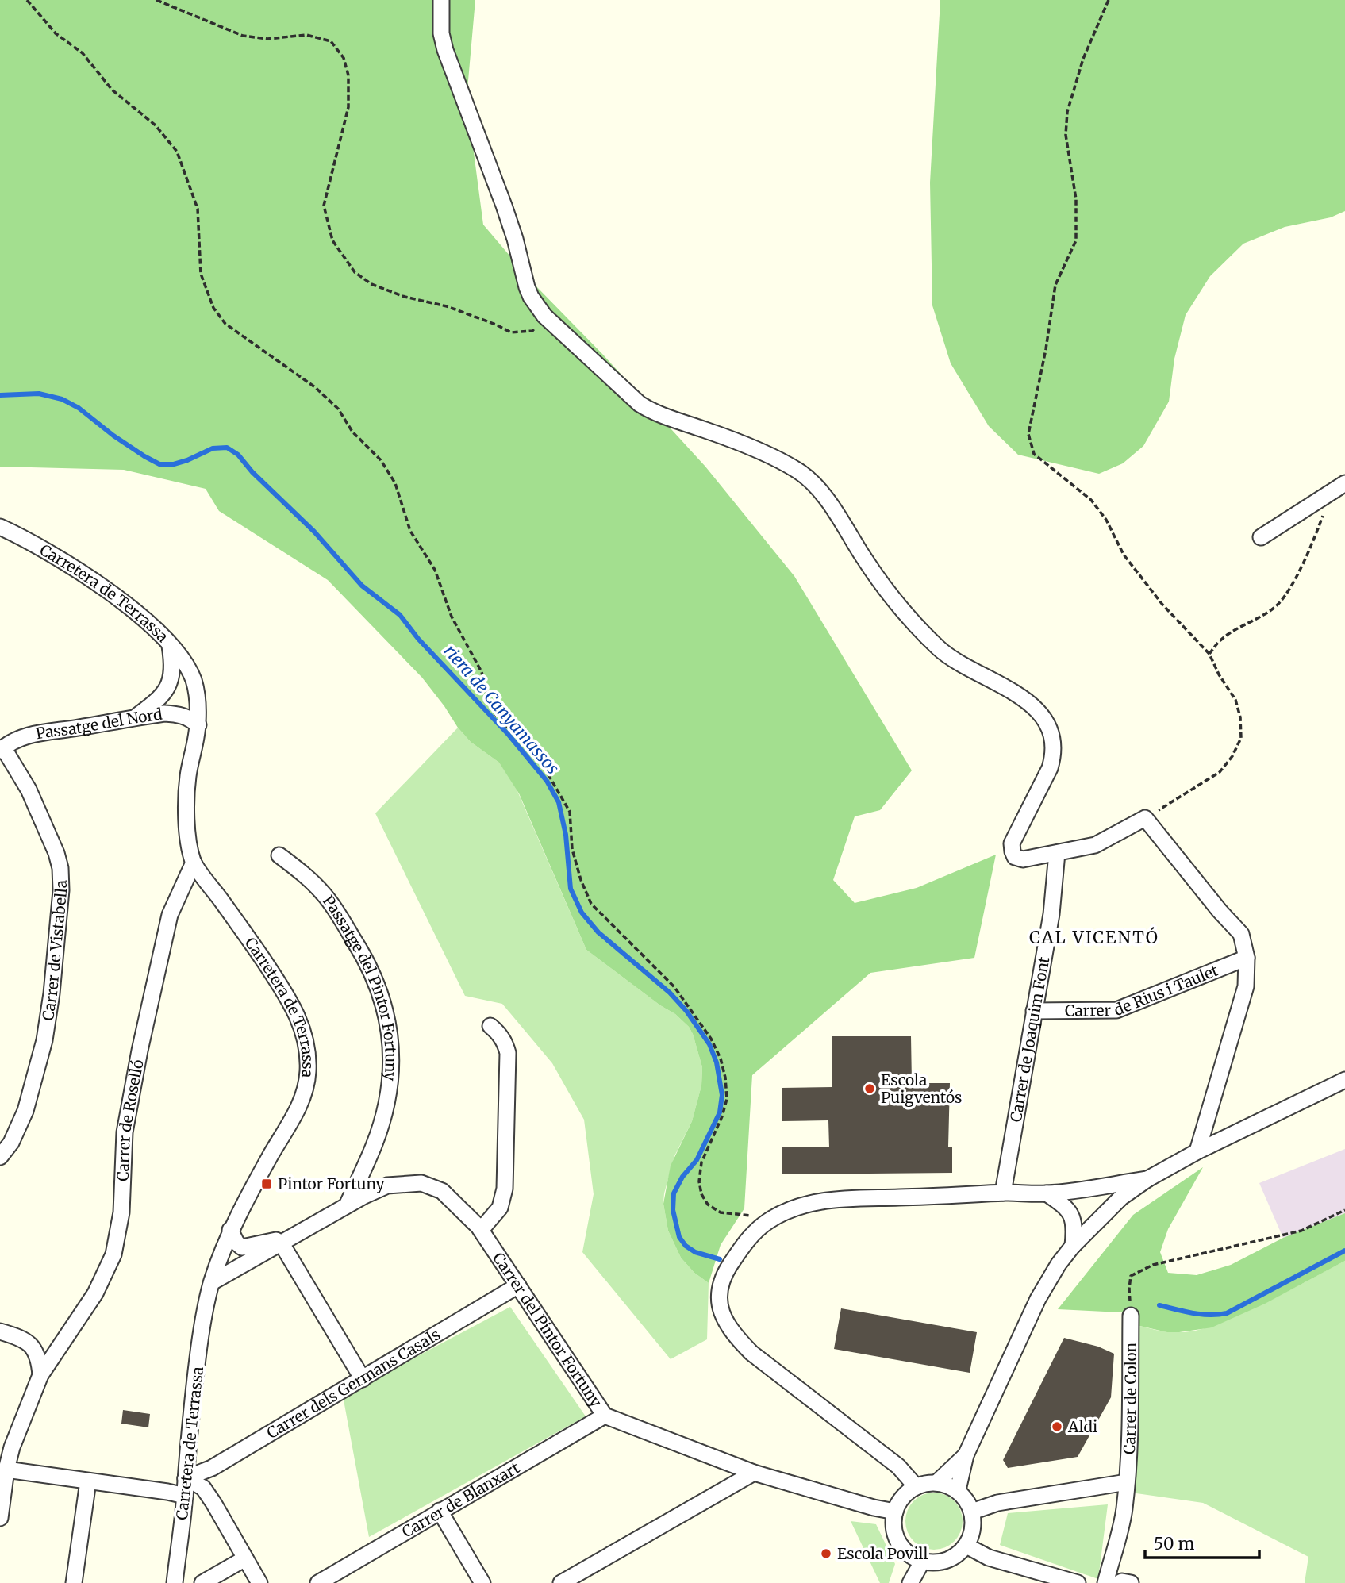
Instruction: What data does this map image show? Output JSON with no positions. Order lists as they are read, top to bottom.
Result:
{
  "streets": {
    "street": [
      "Carretera de Terrassa",
      "Passatge del Nord",
      "Carrer de Vistabella",
      "Carrer de Rius i Taulet",
      "Passatge del Pintor Fortuny",
      "Carrer de Joaquim Font",
      "Carrer de Roselló",
      "Carrer del Pintor Fortuny",
      "Carrer dels Germans Casals",
      "Carrer de Colon",
      "Carrer de Blanxart"
    ]
  },
  "crossings": [
    ["Carretera de Terrassa", "Passatge del Nord"],
    ["Carretera de Terrassa", "Carrer de Roselló"],
    ["Carretera de Terrassa", "Carrer del Pintor Fortuny"],
    ["Carretera de Terrassa", "Carrer dels Germans Casals"],
    ["Passatge del Nord", "Carrer de Vistabella"],
    ["Carrer de Rius i Taulet", "Carrer de Joaquim Font"],
    ["Passatge del Pintor Fortuny", "Carrer del Pintor Fortuny"],
    ["Carrer del Pintor Fortuny", "Carrer dels Germans Casals"],
    ["Carrer del Pintor Fortuny", "Carrer de Blanxart"]
  ],
  "districts": ["CAL VICENTÓ"],
  "water": ["riera de Canyamassos"],
  "places": {
    "other": ["Escola Puigventós", "Aldi", "Escola Povill"],
    "transit": ["Pintor Fortuny"]
  },
  "scale_bar": "50 m"
}
